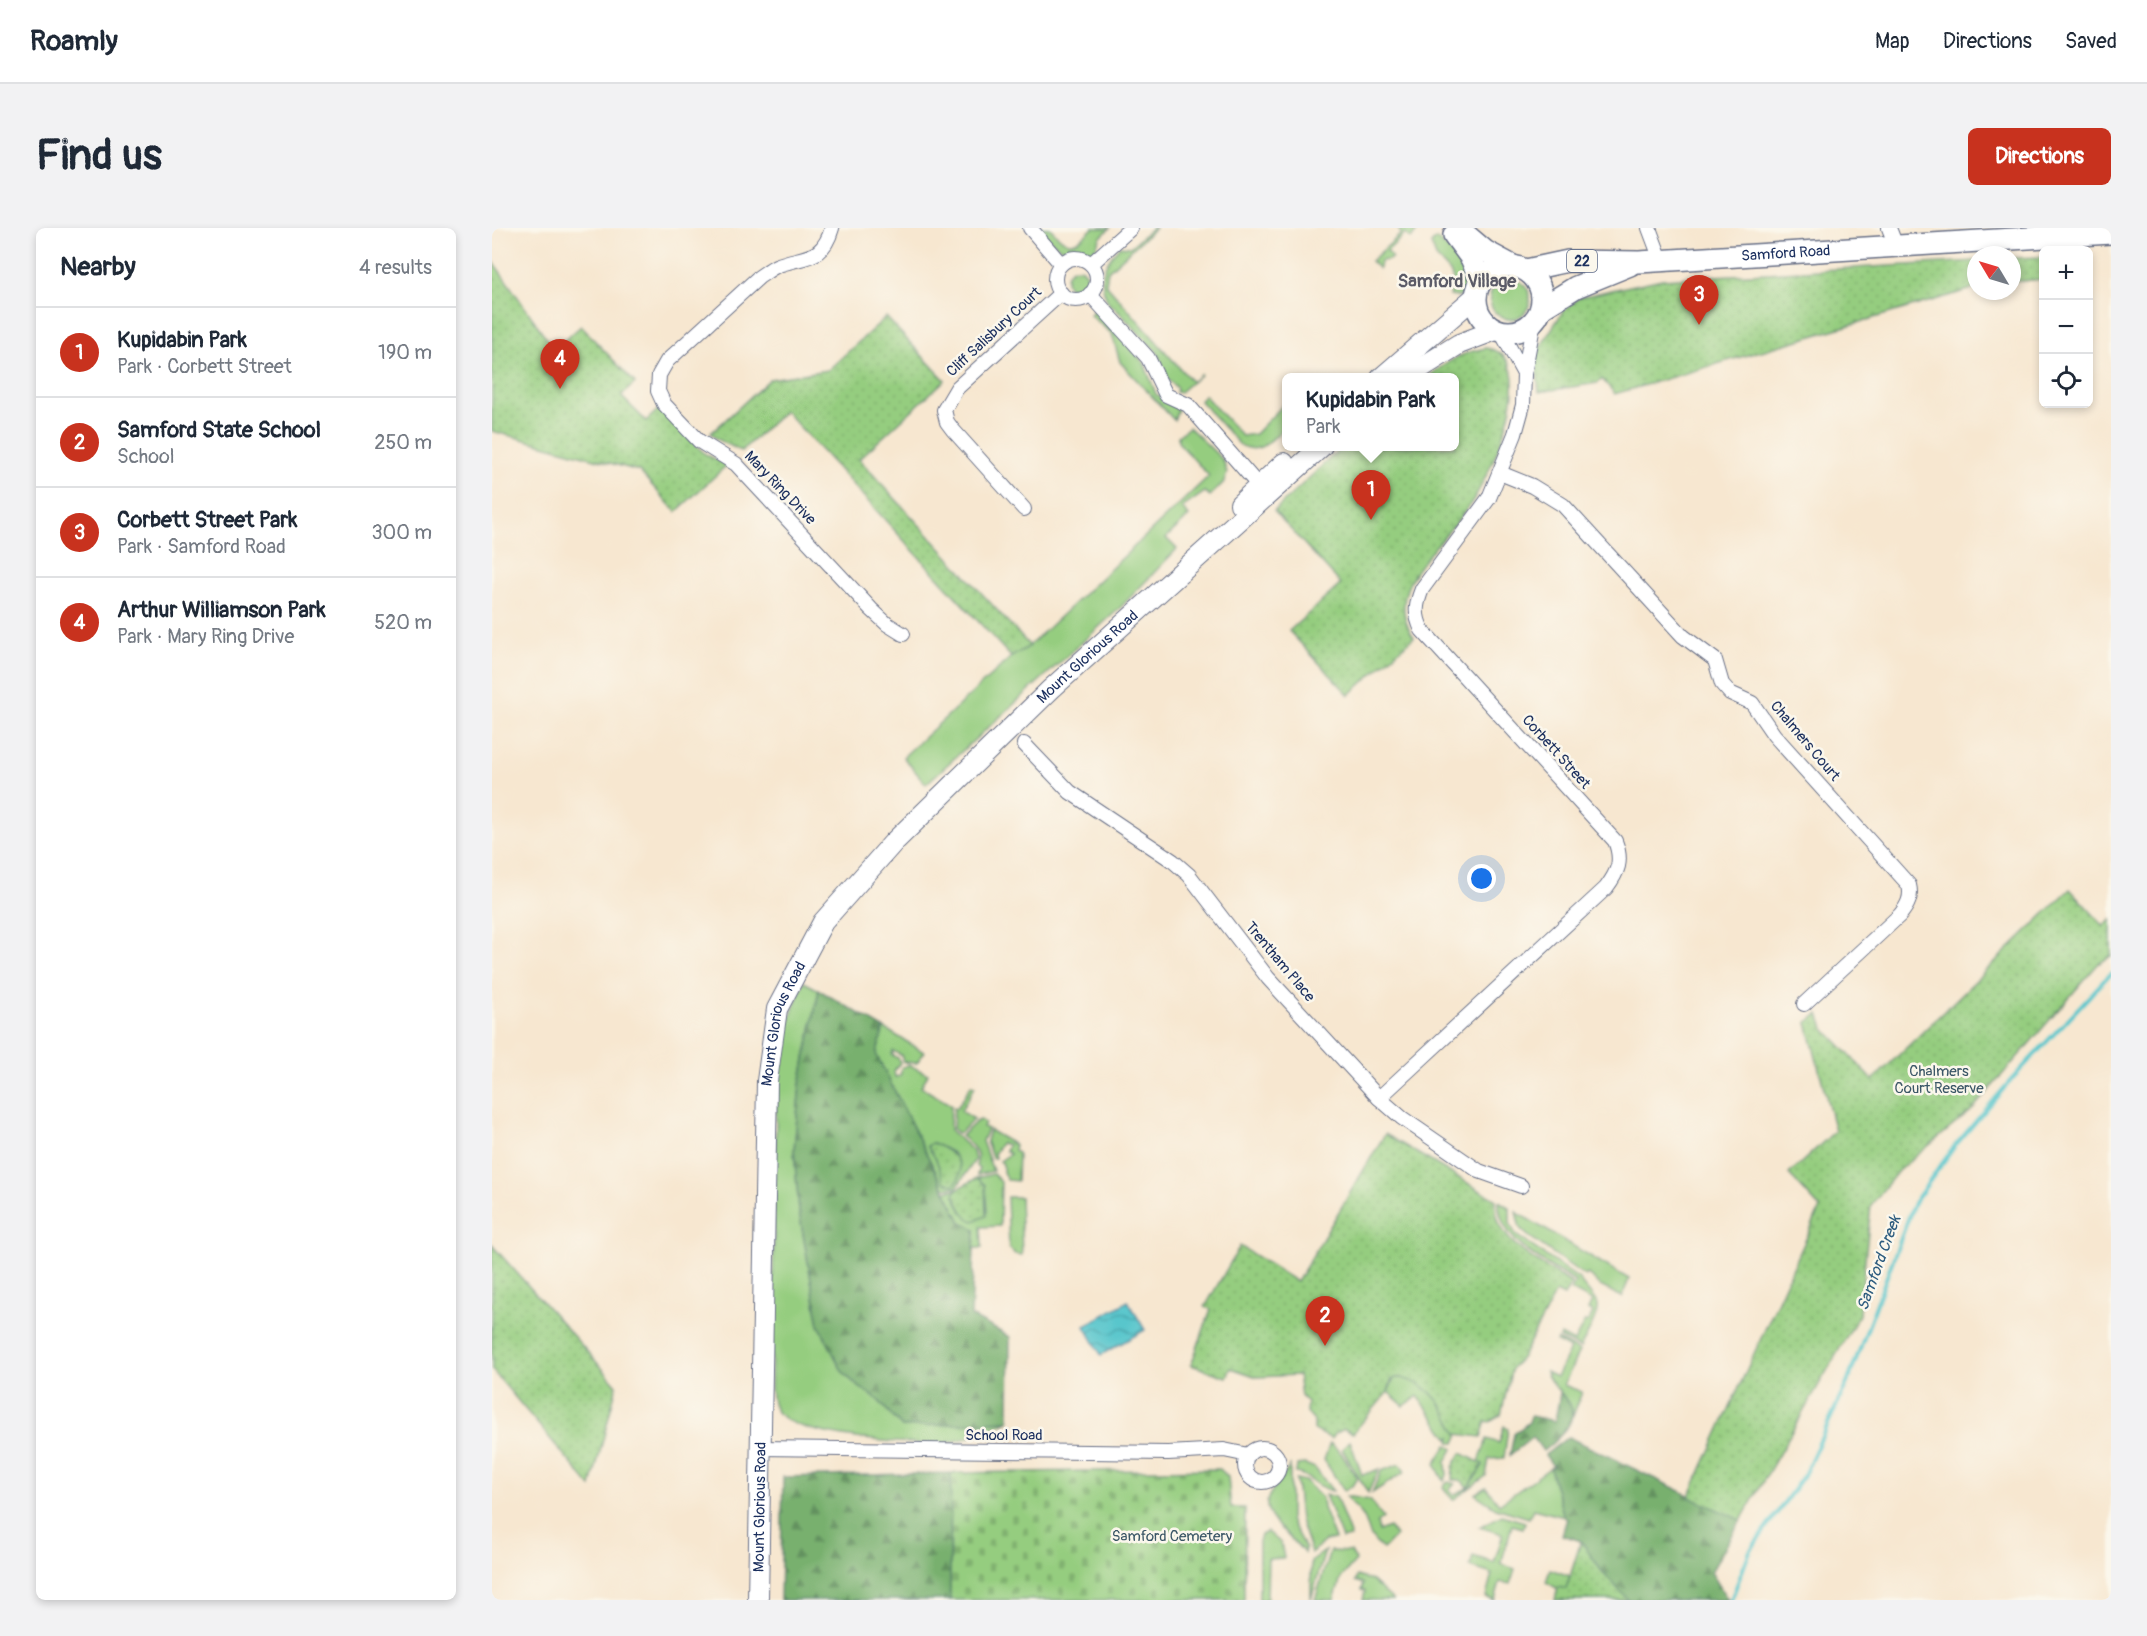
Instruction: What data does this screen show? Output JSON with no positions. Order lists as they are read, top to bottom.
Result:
{
  "streets": {
    "main road": ["Samford Road", "22", "Mount Glorious Road"],
    "street": [
      "Cliff Salisbury Court",
      "Mary Ring Drive",
      "Chalmers Court",
      "Corbett Street",
      "Trentham Place",
      "School Road"
    ]
  },
  "crossings": [
    ["Samford Road", "22"],
    ["Samford Road", "Corbett Street"],
    ["22", "Corbett Street"],
    ["Mount Glorious Road", "School Road"],
    ["Chalmers Court", "Corbett Street"],
    ["Corbett Street", "Trentham Place"]
  ],
  "districts": ["Samford Village"],
  "water": ["Samford Creek"],
  "parks": ["Chalmers Court Reserve", "Samford Cemetery"],
  "north": "top left",
  "page": {
    "header": "Roamly",
    "nav": ["Map", "Directions", "Saved"],
    "buttons": "Directions",
    "title": "Find us",
    "heading": ["Nearby", "4 results"],
    "map_buttons": ["+", "−"],
    "pins": [
      "3",
      "4",
      "1",
      "2"
    ],
    "list": [
      {
        "mark": "1",
        "name": "Kupidabin Park",
        "note": "Park · Corbett Street",
        "value": "190 m"
      },
      {
        "mark": "2",
        "name": "Samford State School",
        "note": "School",
        "value": "250 m"
      },
      {
        "mark": "3",
        "name": "Corbett Street Park",
        "note": "Park · Samford Road",
        "value": "300 m"
      },
      {
        "mark": "4",
        "name": "Arthur Williamson Park",
        "note": "Park · Mary Ring Drive",
        "value": "520 m"
      }
    ],
    "popup": ["Kupidabin Park", "Park"]
  }
}
